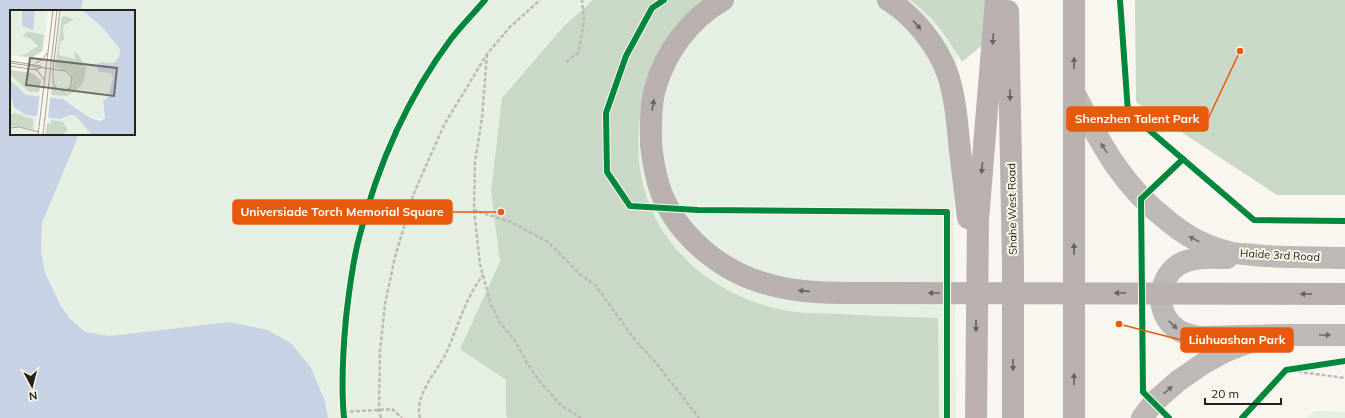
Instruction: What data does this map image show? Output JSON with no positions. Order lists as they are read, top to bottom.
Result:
{
  "streets": {
    "main road": ["Shahe West Road", "Haide 3rd Road"]
  },
  "one_way": ["Haide 3rd Road"],
  "places": ["Shenzhen Talent Park", "Universiade Torch Memorial Square", "Liuhuashan Park"],
  "scale_bar": "20 m",
  "north": "bottom"
}
